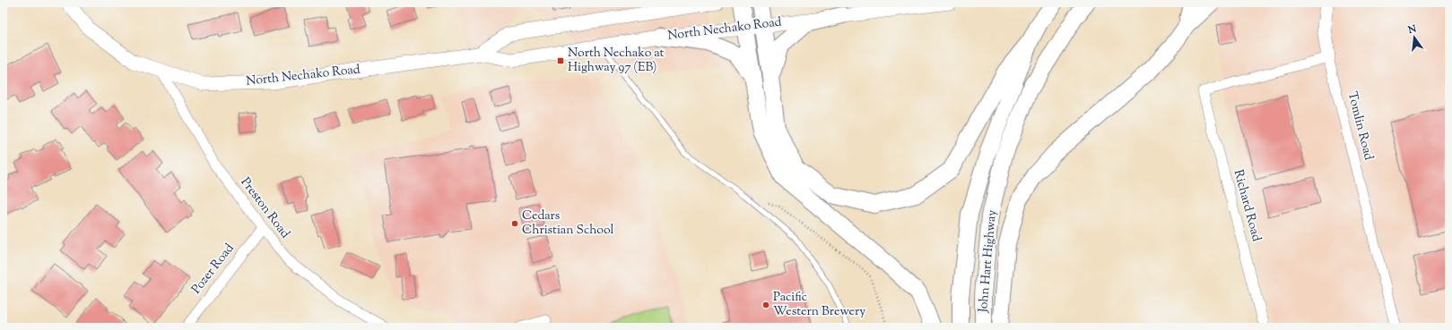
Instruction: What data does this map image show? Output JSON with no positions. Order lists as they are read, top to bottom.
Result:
{
  "streets": {
    "highway": ["John Hart Highway"],
    "main road": ["North Nechako Road"],
    "street": [
      "Tomlin Road",
      "Richard Road",
      "Preston Road",
      "Pozer Road"
    ]
  },
  "crossings": [
    ["North Nechako Road", "Preston Road"],
    ["Tomlin Road", "Richard Road"],
    ["Preston Road", "Pozer Road"]
  ],
  "places": {
    "transit": ["North Nechako at Highway 97 (EB)"],
    "other": ["Cedars Christian School", "Pacific Western Brewery"]
  },
  "north": "top"
}
